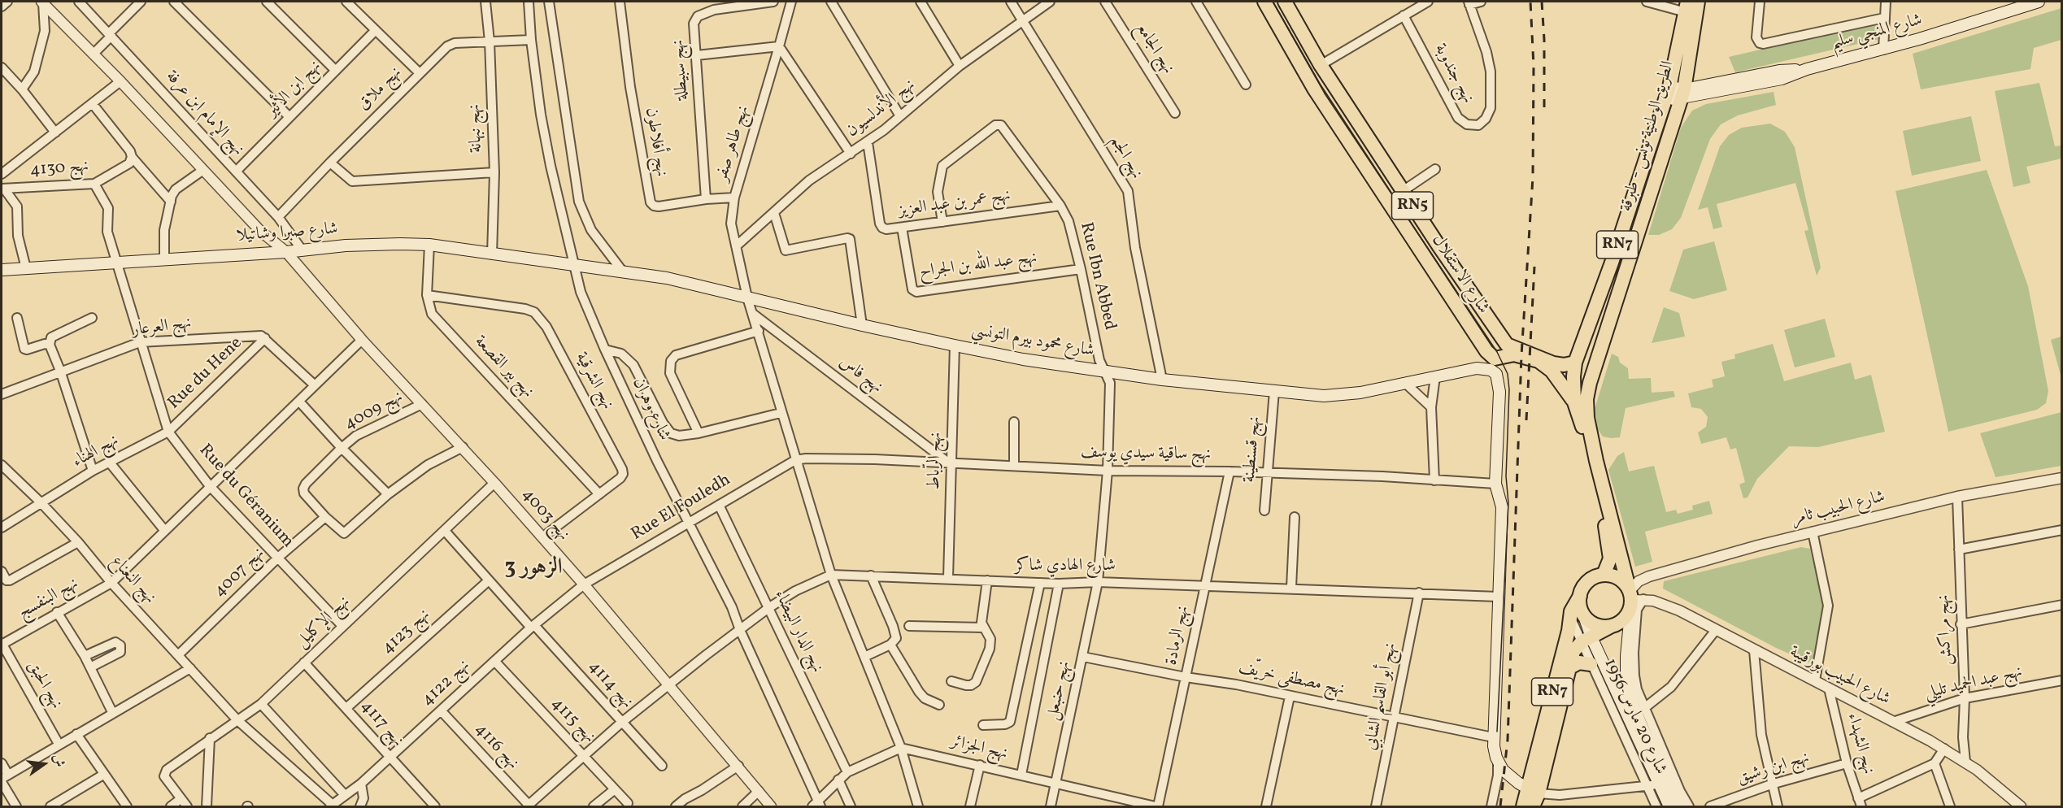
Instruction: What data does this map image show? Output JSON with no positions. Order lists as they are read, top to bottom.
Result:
{
  "streets": {
    "main road": [
      "شارع المنجي سليم",
      "الطريق الوطنية تونس - طبرقة",
      "RN5",
      "شارع صبرا وشاتيلا",
      "RN7",
      "شارع الاستقلال",
      "شارع محمود بيرم التونسي",
      "شارع 20 مارس 1956"
    ],
    "street": [
      "نهج الجامع",
      "نهج سبيطلة",
      "نهج جندوبة",
      "نهج ابن الأثير",
      "نهج ملاق",
      "نهج الأندلسيون",
      "نهج الإمام ابن عرفة",
      "نهج نبهانة",
      "نهج أفلاطون",
      "نهج طاهر صفر",
      "نهج الجم",
      "نهج 4130",
      "نهج عمر بن عبد العزيز",
      "نهج عبد الله بن الجراح",
      "Rue Ibn Abbed",
      "نهج العرعار",
      "نهج بير القصعة",
      "Rue du Hene",
      "نهج فاس",
      "نهج الشرقية",
      "شارع وهران",
      "نهج 4009",
      "نهج قسنطينة",
      "نهج الهناء",
      "نهج ساقية سيدي يوسف",
      "نهج الرّباط",
      "Rue du Géranium",
      "Rue El Fouledh",
      "شارع الحبيب ثامر",
      "نهج 4003",
      "شارع الهادي شاكر",
      "نهج 4007",
      "نهج النعناع",
      "نهج البنفسج",
      "نهج الإكليل",
      "نهج مراكش",
      "نهج الدار البيضاء",
      "نهج 4123",
      "نهج الرمادة",
      "شارع الحبيب بورقيبة",
      "نهج مصطفى خريّف",
      "نهج 4122",
      "نهج عبد الحميد تليلي",
      "نهج الحبق",
      "نهج 4114",
      "نهج حنبعل",
      "نهج أبو القاسم الشابي",
      "نهج 4115",
      "نهج 4117",
      "نهج الشهداء",
      "نهج 4116",
      "نهج الجزائر",
      "نهج ابن رشيق"
    ]
  },
  "crossings": [
    ["شارع المنجي سليم", "الطريق الوطنية تونس - طبرقة"],
    ["نهج سبيطلة", "نهج أفلاطون"],
    ["نهج ابن الأثير", "نهج الإمام ابن عرفة"],
    ["نهج ملاق", "نهج الإمام ابن عرفة"],
    ["نهج ملاق", "نهج نبهانة"],
    ["نهج ملاق", "شارع وهران"],
    ["نهج الأندلسيون", "نهج طاهر صفر"],
    ["نهج الأندلسيون", "نهج الجم"],
    ["نهج الأندلسيون", "نهج عمر بن عبد العزيز"],
    ["نهج الإمام ابن عرفة", "شارع صبرا وشاتيلا"],
    ["نهج نبهانة", "شارع صبرا وشاتيلا"],
    ["الطريق الوطنية تونس - طبرقة", "RN7"],
    ["الطريق الوطنية تونس - طبرقة", "شارع الاستقلال"],
    ["الطريق الوطنية تونس - طبرقة", "شارع الحبيب ثامر"],
    ["الطريق الوطنية تونس - طبرقة", "شارع الحبيب بورقيبة"],
    ["الطريق الوطنية تونس - طبرقة", "شارع 20 مارس 1956"],
    ["نهج أفلاطون", "نهج طاهر صفر"],
    ["نهج طاهر صفر", "شارع محمود بيرم التونسي"],
    ["نهج طاهر صفر", "نهج فاس"],
    ["نهج طاهر صفر", "نهج ساقية سيدي يوسف"],
    ["نهج طاهر صفر", "Rue El Fouledh"],
    ["نهج طاهر صفر", "شارع الهادي شاكر"],
    ["نهج طاهر صفر", "نهج الجزائر"],
    ["نهج الجم", "شارع محمود بيرم التونسي"],
    ["نهج 4130", "Rue du Géranium"],
    ["نهج عمر بن عبد العزيز", "نهج عبد الله بن الجراح"],
    ["نهج عمر بن عبد العزيز", "Rue Ibn Abbed"],
    ["شارع صبرا وشاتيلا", "شارع محمود بيرم التونسي"],
    ["شارع صبرا وشاتيلا", "نهج بير القصعة"],
    ["شارع صبرا وشاتيلا", "شارع وهران"],
    ["شارع صبرا وشاتيلا", "Rue du Géranium"],
    ["شارع صبرا وشاتيلا", "نهج 4003"],
    ["RN7", "شارع الحبيب ثامر"],
    ["RN7", "شارع الحبيب بورقيبة"],
    ["RN7", "شارع 20 مارس 1956"],
    ["نهج عبد الله بن الجراح", "Rue Ibn Abbed"],
    ["Rue Ibn Abbed", "شارع محمود بيرم التونسي"],
    ["Rue Ibn Abbed", "نهج ساقية سيدي يوسف"],
    ["Rue Ibn Abbed", "شارع الهادي شاكر"],
    ["Rue Ibn Abbed", "نهج حنبعل"],
    ["نهج العرعار", "Rue du Hene"],
    ["نهج العرعار", "Rue du Géranium"],
    ["شارع محمود بيرم التونسي", "شارع وهران"],
    ["شارع محمود بيرم التونسي", "نهج قسنطينة"],
    ["شارع محمود بيرم التونسي", "نهج ساقية سيدي يوسف"],
    ["شارع محمود بيرم التونسي", "نهج الرّباط"],
    ["نهج بير القصعة", "نهج الشرقية"],
    ["Rue du Hene", "نهج الهناء"],
    ["Rue du Hene", "Rue du Géranium"],
    ["نهج فاس", "نهج ساقية سيدي يوسف"],
    ["نهج فاس", "نهج الرّباط"],
    ["نهج الشرقية", "نهج 4003"],
    ["شارع وهران", "Rue El Fouledh"],
    ["شارع وهران", "شارع الهادي شاكر"],
    ["نهج 4009", "نهج 4003"],
    ["نهج 4009", "نهج 4007"],
    ["نهج قسنطينة", "نهج ساقية سيدي يوسف"],
    ["نهج الهناء", "Rue du Géranium"],
    ["نهج الهناء", "نهج النعناع"],
    ["نهج ساقية سيدي يوسف", "نهج الرّباط"],
    ["نهج ساقية سيدي يوسف", "Rue El Fouledh"],
    ["نهج ساقية سيدي يوسف", "نهج الرمادة"],
    ["نهج الرّباط", "شارع الهادي شاكر"],
    ["Rue du Géranium", "نهج 4007"],
    ["Rue du Géranium", "نهج البنفسج"],
    ["Rue du Géranium", "نهج الإكليل"],
    ["Rue El Fouledh", "نهج 4003"],
    ["Rue El Fouledh", "نهج الدار البيضاء"],
    ["Rue El Fouledh", "نهج 4122"],
    ["شارع الحبيب ثامر", "نهج مراكش"],
    ["شارع الحبيب ثامر", "شارع الحبيب بورقيبة"],
    ["شارع الحبيب ثامر", "شارع 20 مارس 1956"],
    ["نهج 4003", "شارع الهادي شاكر"],
    ["نهج 4003", "نهج البنفسج"],
    ["نهج 4003", "نهج الإكليل"],
    ["نهج 4003", "نهج 4122"],
    ["شارع الهادي شاكر", "نهج الدار البيضاء"],
    ["شارع الهادي شاكر", "نهج الرمادة"],
    ["شارع الهادي شاكر", "نهج 4114"],
    ["شارع الهادي شاكر", "نهج حنبعل"],
    ["شارع الهادي شاكر", "نهج أبو القاسم الشابي"],
    ["شارع الهادي شاكر", "نهج 4115"],
    ["شارع الهادي شاكر", "نهج 4116"],
    ["نهج 4007", "نهج النعناع"],
    ["نهج النعناع", "نهج البنفسج"],
    ["نهج النعناع", "نهج الإكليل"],
    ["نهج البنفسج", "نهج الحبق"],
    ["نهج الإكليل", "نهج 4114"],
    ["نهج الإكليل", "نهج 4117"],
    ["نهج مراكش", "شارع الحبيب بورقيبة"],
    ["نهج مراكش", "نهج عبد الحميد تليلي"],
    ["نهج 4123", "نهج 4114"],
    ["نهج 4123", "نهج 4117"],
    ["نهج الرمادة", "نهج مصطفى خريّف"],
    ["نهج الرمادة", "نهج الجزائر"],
    ["شارع الحبيب بورقيبة", "نهج عبد الحميد تليلي"],
    ["شارع الحبيب بورقيبة", "شارع 20 مارس 1956"],
    ["شارع الحبيب بورقيبة", "نهج الشهداء"],
    ["نهج مصطفى خريّف", "نهج حنبعل"],
    ["نهج مصطفى خريّف", "نهج أبو القاسم الشابي"],
    ["نهج 4122", "نهج 4114"],
    ["نهج 4122", "نهج 4115"],
    ["نهج 4122", "نهج 4117"],
    ["نهج 4122", "نهج 4116"],
    ["نهج حنبعل", "نهج الجزائر"],
    ["نهج الشهداء", "نهج ابن رشيق"]
  ],
  "districts": ["الزهور 3"],
  "north": "right"
}
